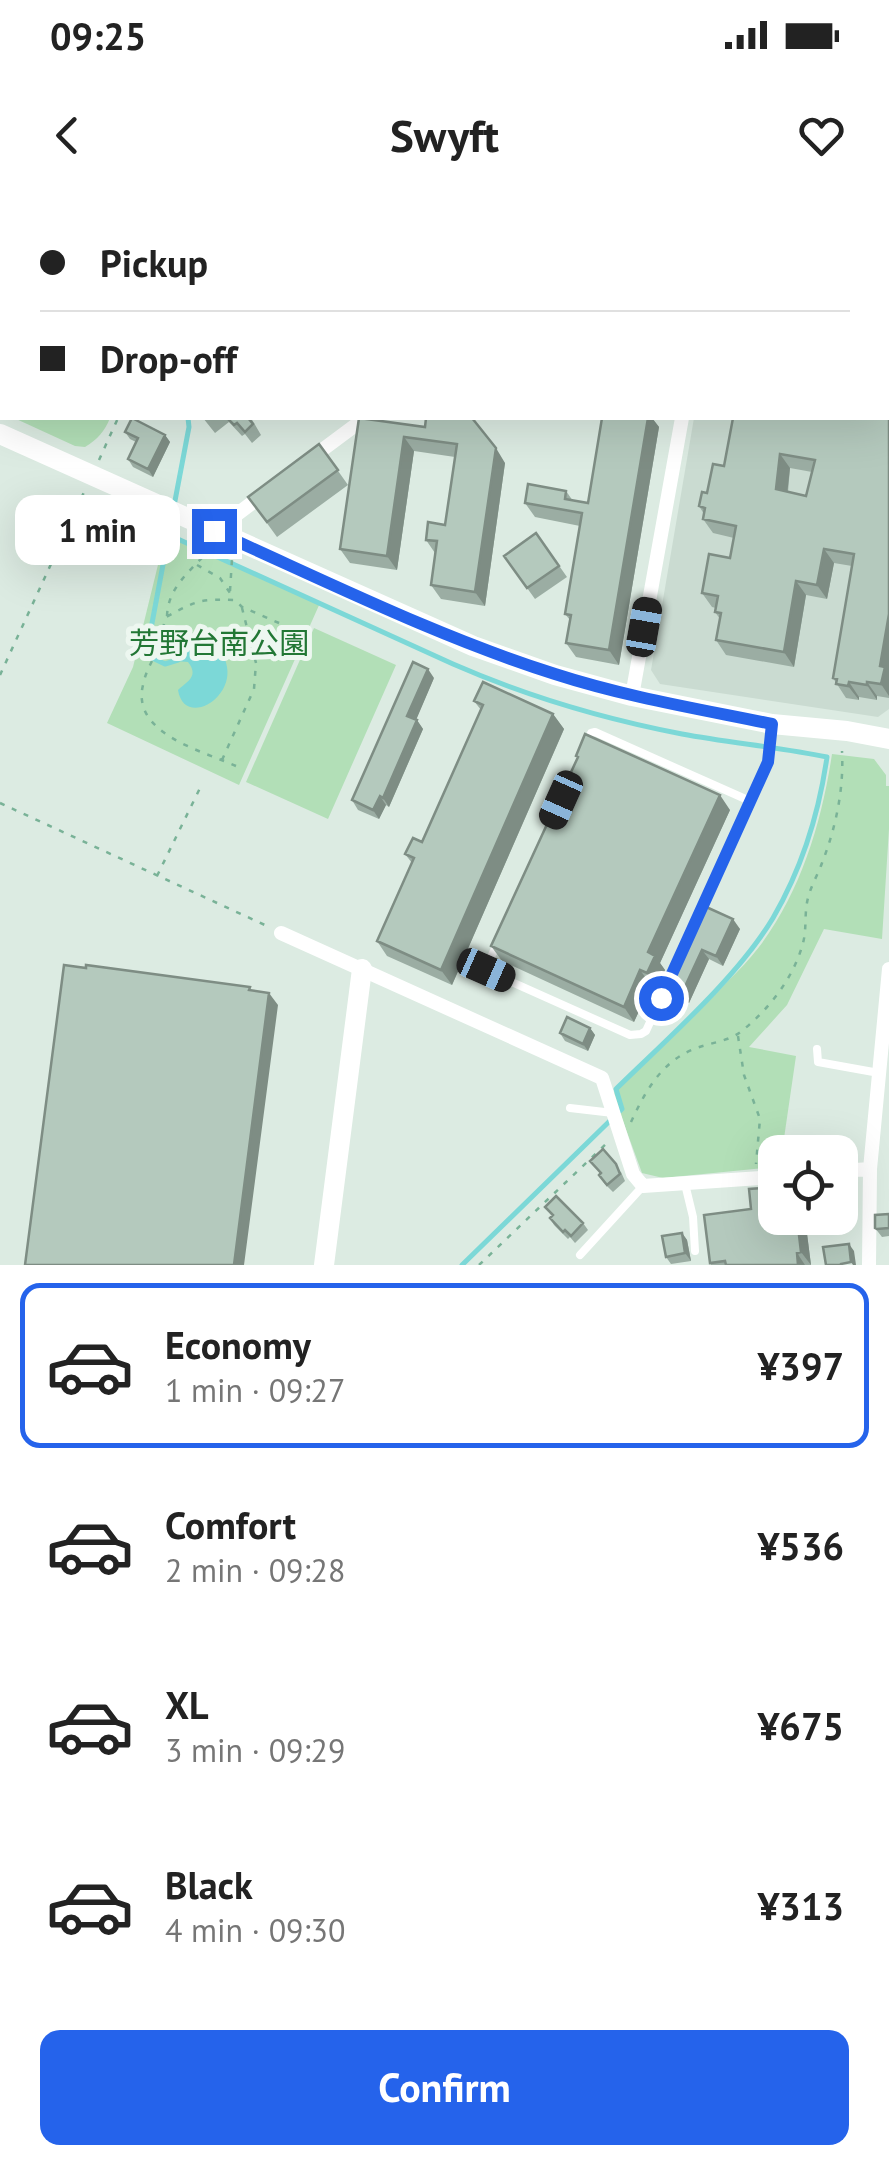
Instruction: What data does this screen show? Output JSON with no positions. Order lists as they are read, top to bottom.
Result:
{
  "parks": ["芳野台南公園"],
  "page": {
    "status": "09:25",
    "header": "Swyft",
    "banner": ["Pickup", "Drop-off"],
    "bubble": "1 min",
    "list": [
      {
        "name": "Economy",
        "note": "1 min · 09:27",
        "value": "¥397"
      },
      {
        "name": "Comfort",
        "note": "2 min · 09:28",
        "value": "¥536"
      },
      {
        "name": "XL",
        "note": "3 min · 09:29",
        "value": "¥675"
      },
      {
        "name": "Black",
        "note": "4 min · 09:30",
        "value": "¥313"
      }
    ],
    "buttons": "Confirm"
  }
}
